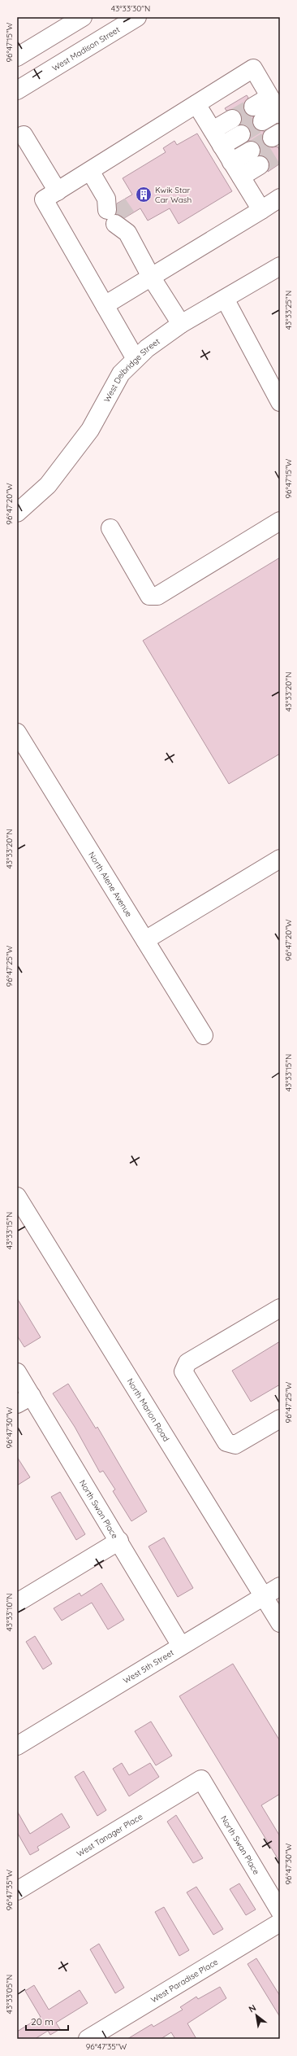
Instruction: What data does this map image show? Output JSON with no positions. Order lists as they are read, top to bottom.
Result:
{
  "streets": {
    "street": [
      "West Madison Street",
      "West Delbridge Street",
      "North Alene Avenue",
      "North Marion Road",
      "North Swan Place",
      "West 5th Street",
      "West Tanager Place",
      "West Paradise Place"
    ]
  },
  "crossings": [
    ["North Marion Road", "West 5th Street"],
    ["North Swan Place", "West 5th Street"],
    ["North Swan Place", "West Tanager Place"]
  ],
  "places": {
    "building": ["Kwik Star Car Wash"]
  },
  "scale_bar": "20 m",
  "north": "top left",
  "coordinates": [
    "43°33'30\"N",
    "96°47'15\"W",
    "43°33'25\"N",
    "96°47'20\"W",
    "43°33'20\"N",
    "96°47'25\"W",
    "43°33'15\"N",
    "96°47'30\"W",
    "43°33'10\"N",
    "96°47'35\"W",
    "43°33'05\"N"
  ]
}
